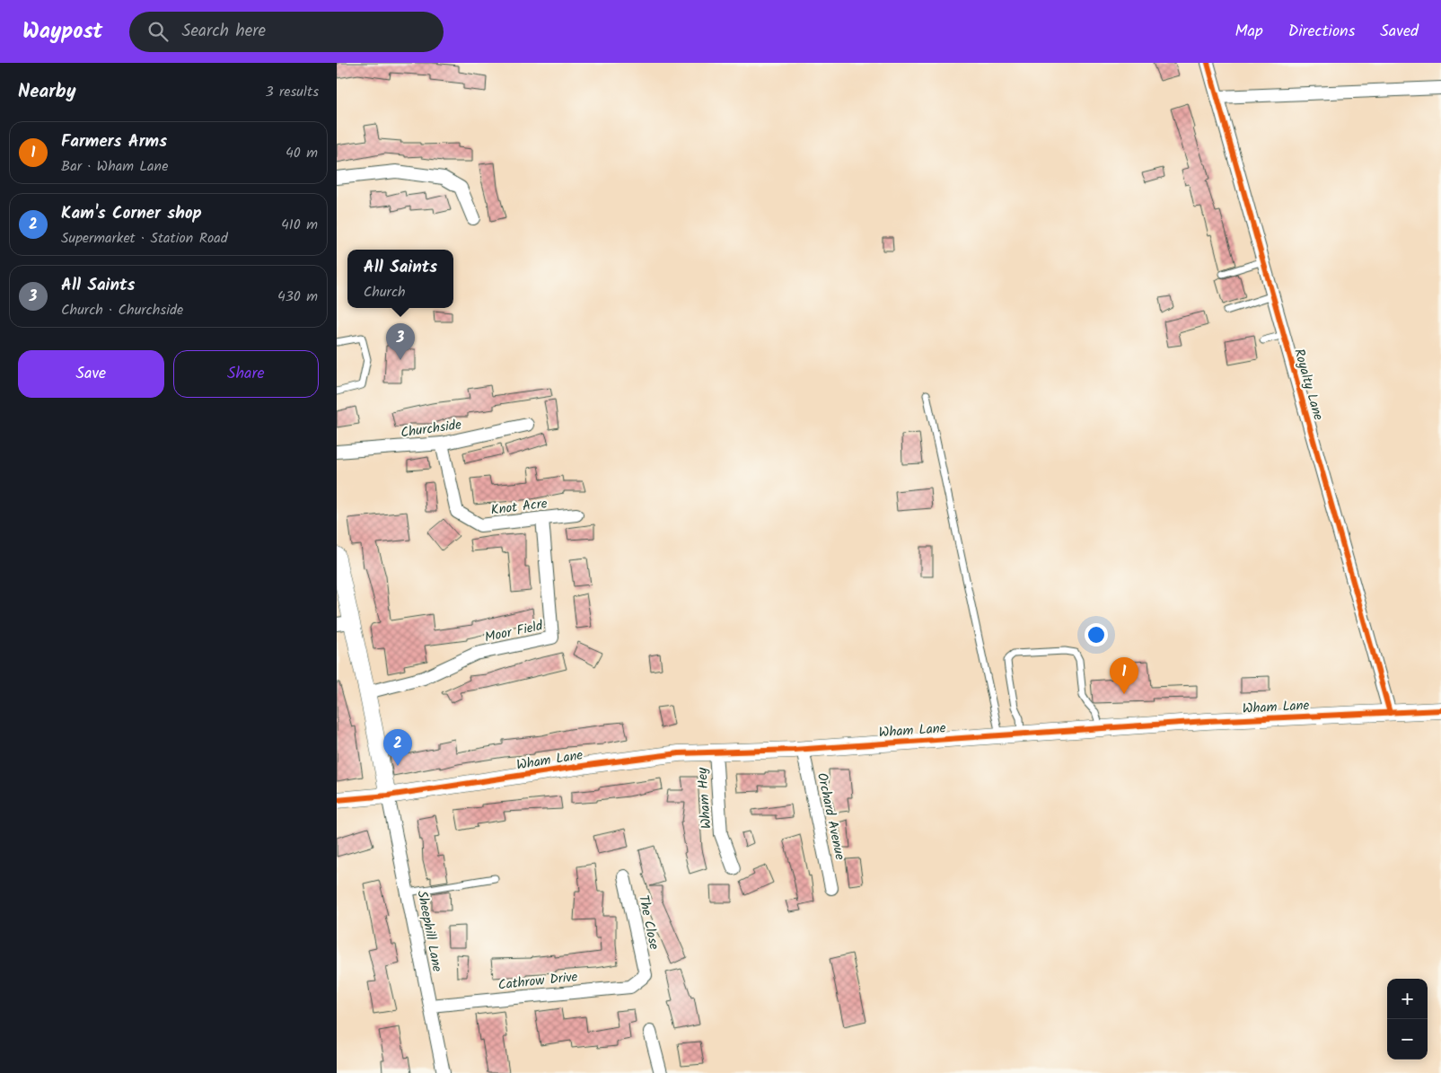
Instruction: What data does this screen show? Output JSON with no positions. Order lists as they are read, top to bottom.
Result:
{
  "streets": {
    "street": [
      "Royalty Lane",
      "Churchside",
      "Knot Acre",
      "Moor Field",
      "Wham Lane",
      "Wham Hey",
      "Orchard Avenue",
      "The Close",
      "Sheephill Lane",
      "Cathrow Drive"
    ]
  },
  "crossings": [
    ["Royalty Lane", "Wham Lane"],
    ["Churchside", "Knot Acre"],
    ["Knot Acre", "Moor Field"],
    ["Wham Lane", "Wham Hey"],
    ["Wham Lane", "Orchard Avenue"],
    ["Wham Lane", "Sheephill Lane"],
    ["The Close", "Cathrow Drive"],
    ["Sheephill Lane", "Cathrow Drive"]
  ],
  "page": {
    "header": "Waypost",
    "search": "Search here",
    "nav": ["Map", "Directions", "Saved"],
    "heading": ["Nearby", "3 results"],
    "list": [
      {
        "mark": "1",
        "name": "Farmers Arms",
        "note": "Bar · Wham Lane",
        "value": "40 m"
      },
      {
        "mark": "2",
        "name": "Kam's Corner shop",
        "note": "Supermarket · Station Road",
        "value": "410 m"
      },
      {
        "mark": "3",
        "name": "All Saints",
        "note": "Church · Churchside",
        "value": "430 m"
      }
    ],
    "popup": ["All Saints", "Church"],
    "pins": ["3", "1", "2"],
    "buttons": ["Save", "Share"],
    "map_buttons": ["+", "−"]
  }
}
